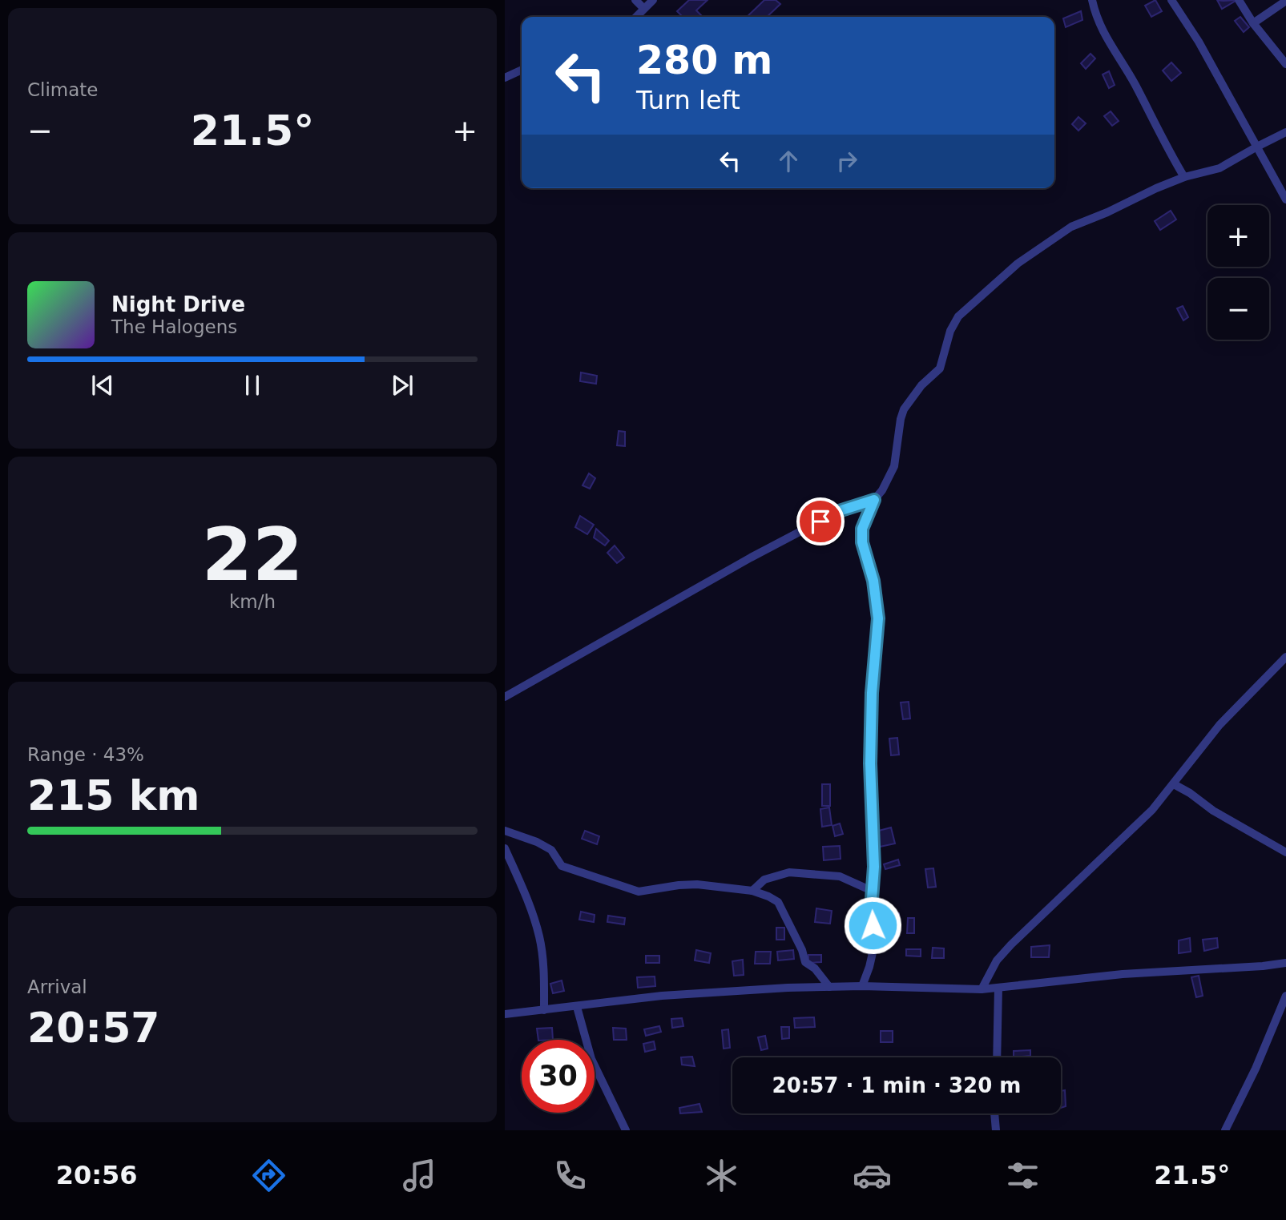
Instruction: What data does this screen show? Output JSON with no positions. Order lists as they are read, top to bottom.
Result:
{
  "page": {
    "tile": [
      "Climate",
      ["22", "km/h"],
      ["Range · 43%", "215 km"],
      ["Arrival", "20:57"]
    ],
    "turn": ["280 m", "Turn left"],
    "heat": ["−", "21.5°", "+"],
    "map_buttons": ["+", "−"],
    "song": ["Night Drive", "The Halogens"],
    "limit": "30",
    "trip": "20:57 · 1 min · 320 m",
    "tabs": ["20:56", "21.5°"]
  }
}
